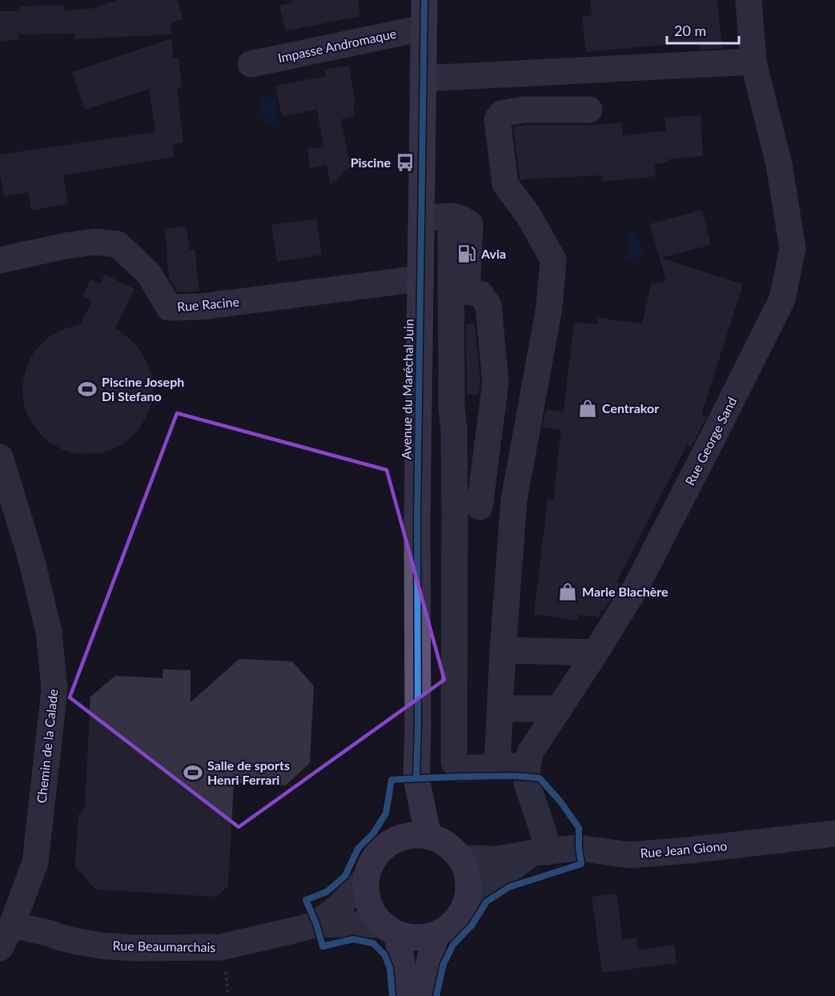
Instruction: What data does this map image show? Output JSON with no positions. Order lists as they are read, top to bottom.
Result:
{
  "streets": {
    "main road": ["Avenue du Maréchal Juin"],
    "street": [
      "Impasse Andromaque",
      "Rue Racine",
      "Rue George Sand",
      "Chemin de la Calade",
      "Rue Jean Giono",
      "Rue Beaumarchais"
    ]
  },
  "crossings": [
    ["Impasse Andromaque", "Avenue du Maréchal Juin"],
    ["Rue Racine", "Avenue du Maréchal Juin"],
    ["Avenue du Maréchal Juin", "Rue Jean Giono"],
    ["Avenue du Maréchal Juin", "Rue Beaumarchais"],
    ["Rue George Sand", "Rue Jean Giono"],
    ["Chemin de la Calade", "Rue Beaumarchais"],
    ["Rue Jean Giono", "Rue Beaumarchais"]
  ],
  "places": {
    "bus stop": ["Piscine"],
    "fuel station": ["Avia"],
    "sports": ["Piscine Joseph Di Stefano", "Salle de sports Henri Ferrari"],
    "shop": ["Centrakor", "Marie Blachère"]
  },
  "scale_bar": "20 m"
}
